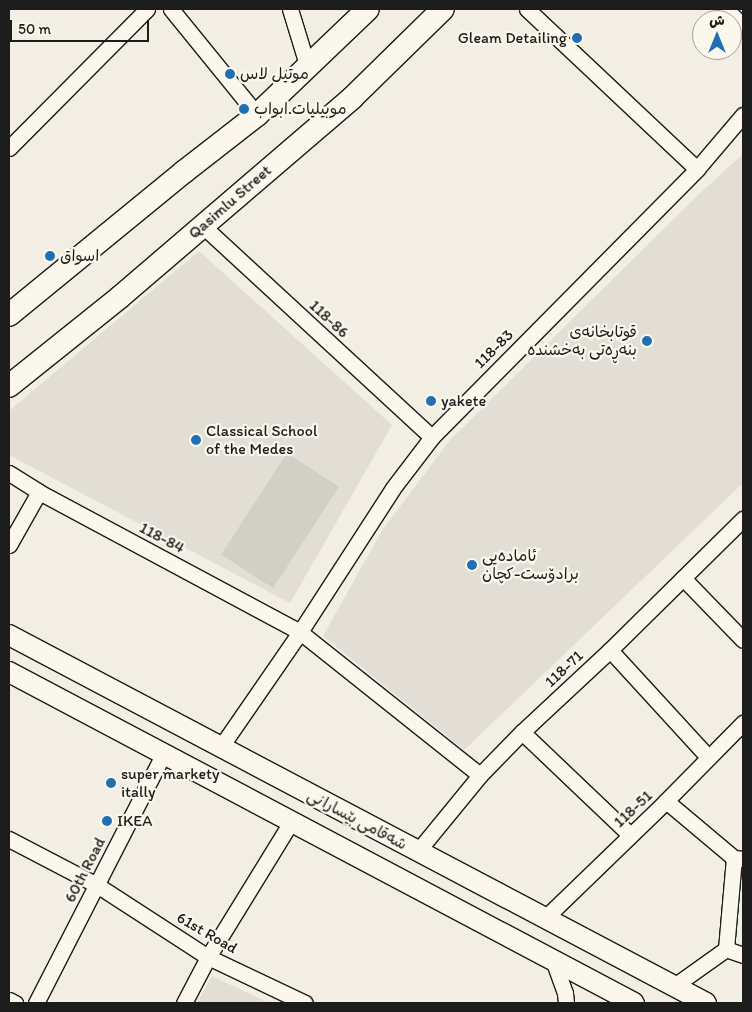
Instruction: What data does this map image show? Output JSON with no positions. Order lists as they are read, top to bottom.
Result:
{
  "streets": {
    "main road": ["Qasimlu Street", "شەقامی بێسارانی"],
    "street": [
      "118-86",
      "118-83",
      "118-84",
      "118-71",
      "118-51",
      "60th Road",
      "61st Road"
    ]
  },
  "crossings": [
    ["Qasimlu Street", "118-86"],
    ["118-86", "118-83"],
    ["118-83", "118-84"],
    ["118-83", "شەقامی بێسارانی"],
    ["118-84", "118-71"],
    ["118-71", "شەقامی بێسارانی"],
    ["118-51", "شەقامی بێسارانی"],
    ["شەقامی بێسارانی", "60th Road"],
    ["60th Road", "61st Road"]
  ],
  "places": [
    "Gleam Detailing",
    "موتيل لاس",
    "موبيليات.ابواب",
    "اسواق",
    "قوتابخانەی بنەڕەتی بەخشندە",
    "yakete",
    "Classical School of the Medes",
    "ئامادەیی برادۆست-کچان",
    "super markety itally",
    "IKEA"
  ],
  "scale_bar": "50 m",
  "north": "top"
}
